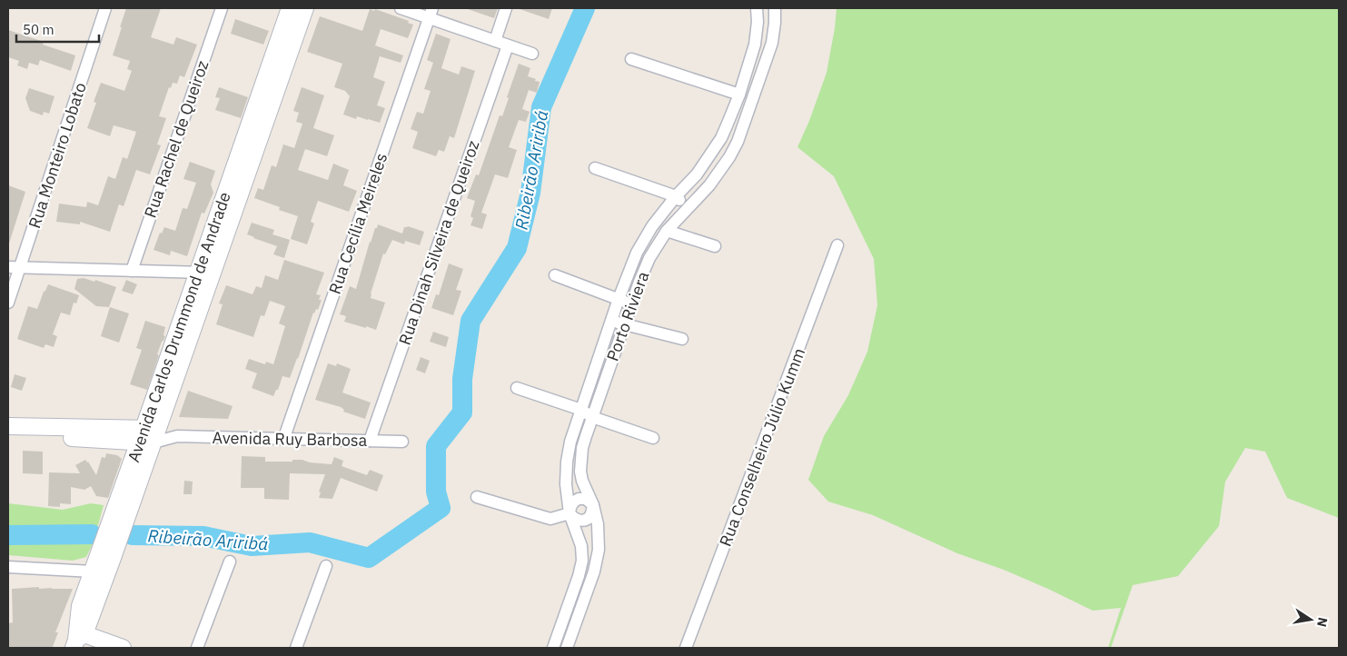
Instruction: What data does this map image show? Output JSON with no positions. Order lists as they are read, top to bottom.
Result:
{
  "streets": {
    "main road": ["Avenida Carlos Drummond de Andrade", "Avenida Ruy Barbosa"],
    "street": [
      "Rua Rachel de Queiroz",
      "Rua Monteiro Lobato",
      "Rua Cecília Meireles",
      "Rua Dinah Silveira de Queiroz",
      "Porto Riviera",
      "Rua Conselheiro Júlio Kumm"
    ]
  },
  "crossings": [
    ["Rua Cecília Meireles", "Avenida Ruy Barbosa"],
    ["Rua Dinah Silveira de Queiroz", "Avenida Ruy Barbosa"],
    ["Avenida Carlos Drummond de Andrade", "Avenida Ruy Barbosa"]
  ],
  "water": ["Ribeirão Ariribá"],
  "scale_bar": "50 m",
  "north": "right"
}
